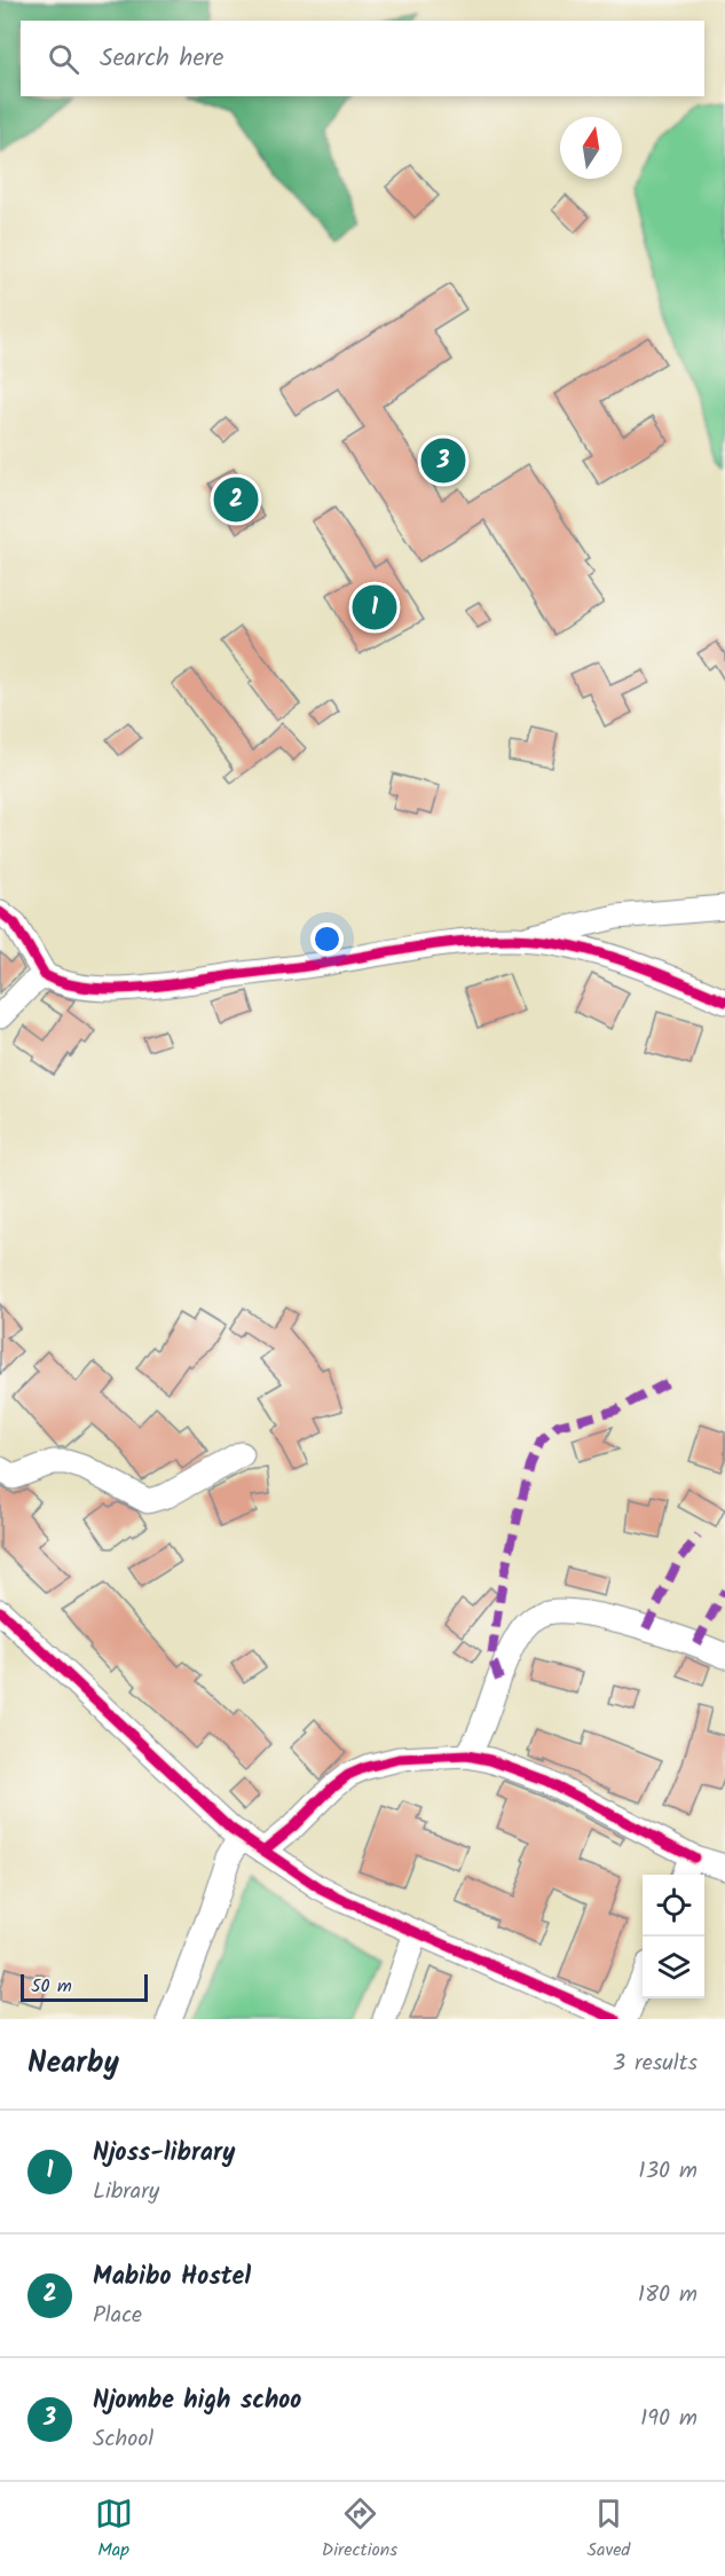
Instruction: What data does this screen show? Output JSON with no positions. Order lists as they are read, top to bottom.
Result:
{
  "scale_bar": "50 m",
  "north": "top",
  "page": {
    "search": "Search here",
    "pins": ["3", "2", "1"],
    "scale": "50 m",
    "heading": ["Nearby", "3 results"],
    "list": [
      {
        "mark": "1",
        "name": "Njoss-library",
        "note": "Library",
        "value": "130 m"
      },
      {
        "mark": "2",
        "name": "Mabibo Hostel",
        "note": "Place",
        "value": "180 m"
      },
      {
        "mark": "3",
        "name": "Njombe high schoo",
        "note": "School",
        "value": "190 m"
      }
    ],
    "nav": ["Map", "Directions", "Saved"]
  }
}
